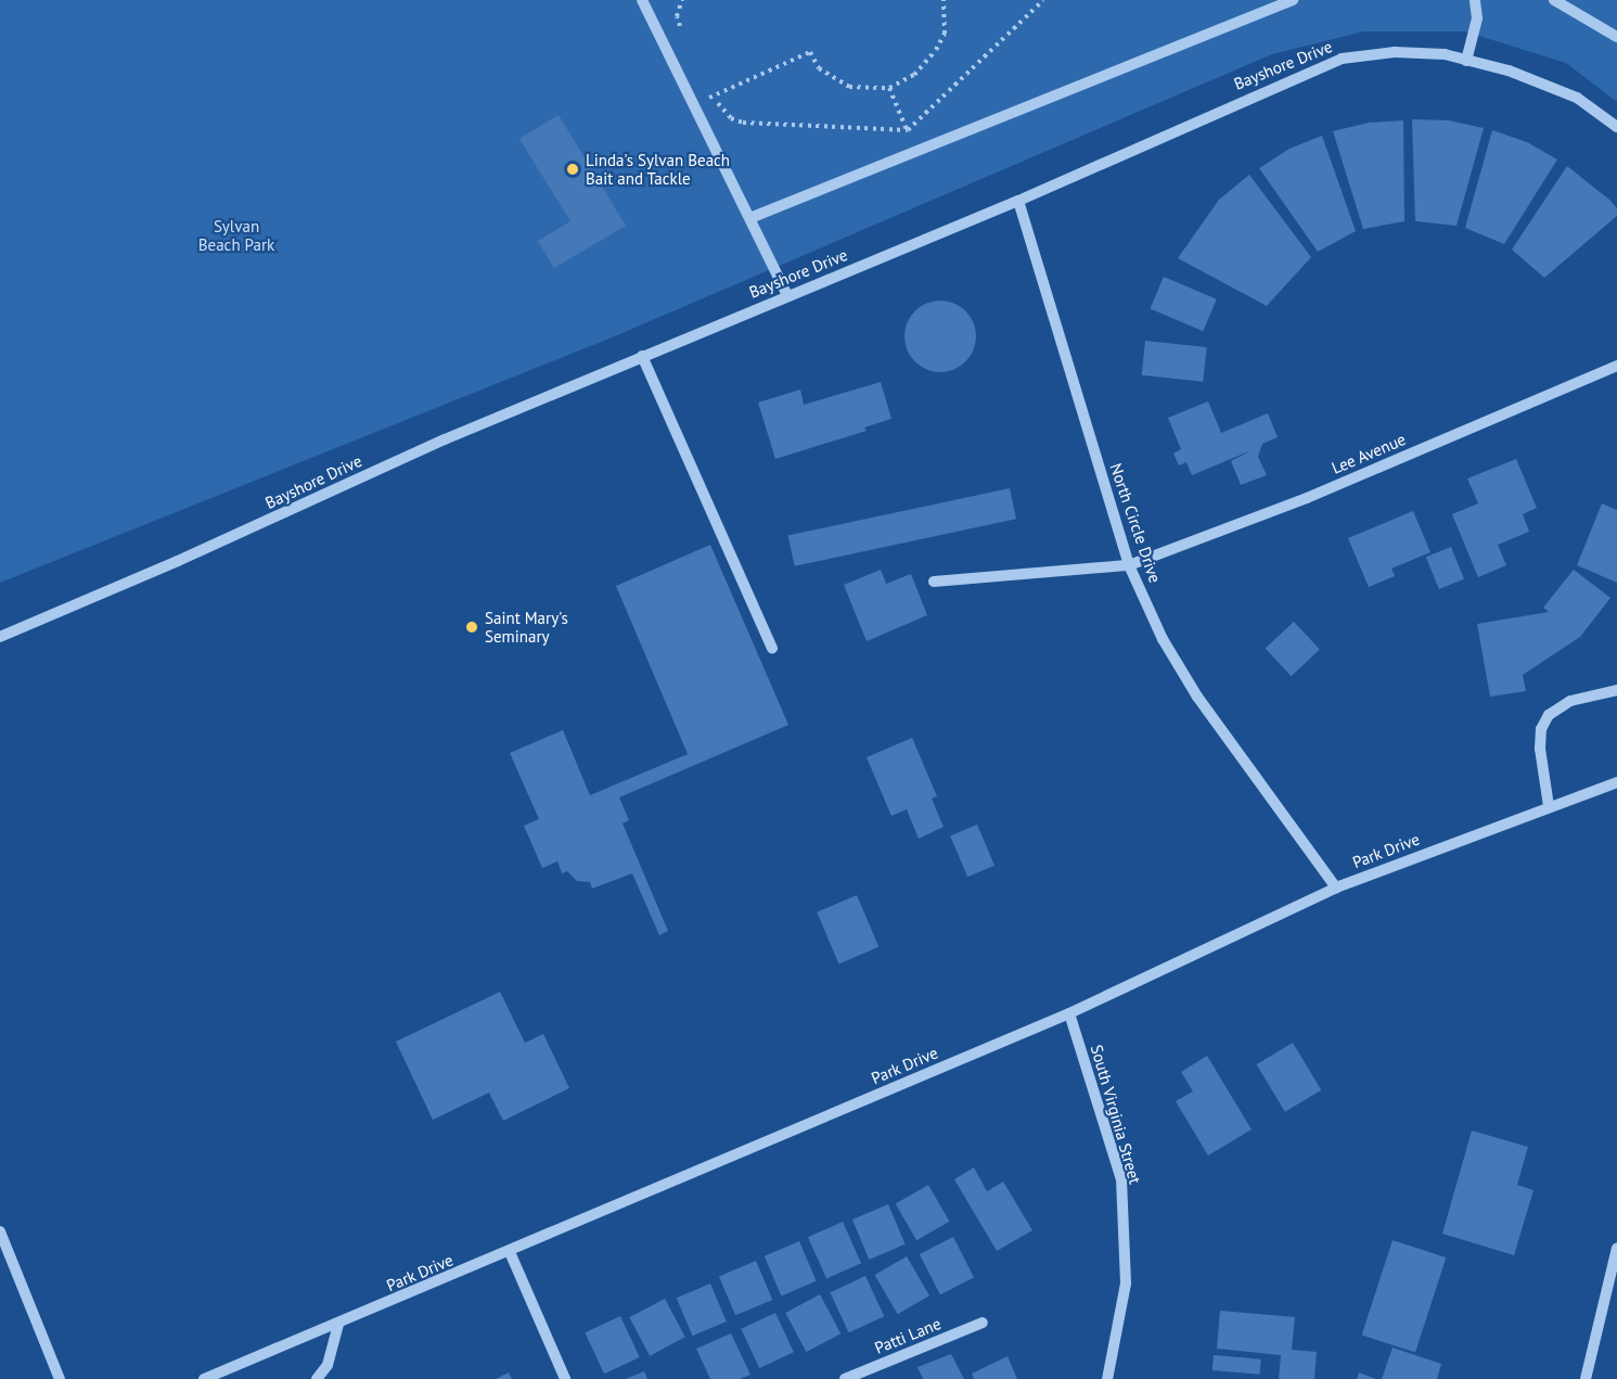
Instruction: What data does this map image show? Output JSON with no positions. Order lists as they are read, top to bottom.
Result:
{
  "streets": {
    "street": [
      "Bayshore Drive",
      "Lee Avenue",
      "North Circle Drive",
      "Park Drive",
      "South Virginia Street",
      "Patti Lane"
    ]
  },
  "crossings": [
    ["Bayshore Drive", "North Circle Drive"],
    ["Lee Avenue", "North Circle Drive"],
    ["North Circle Drive", "Park Drive"],
    ["Park Drive", "South Virginia Street"]
  ],
  "parks": ["Sylvan Beach Park"],
  "places": ["Linda's Sylvan Beach Bait and Tackle", "Saint Mary's Seminary"]
}
